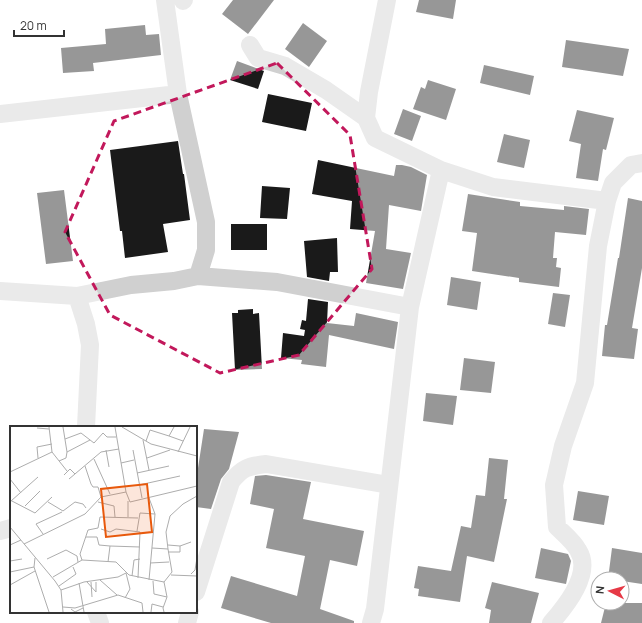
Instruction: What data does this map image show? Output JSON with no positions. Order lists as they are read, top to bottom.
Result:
{
  "scale_bar": "20 m",
  "north": "left"
}
